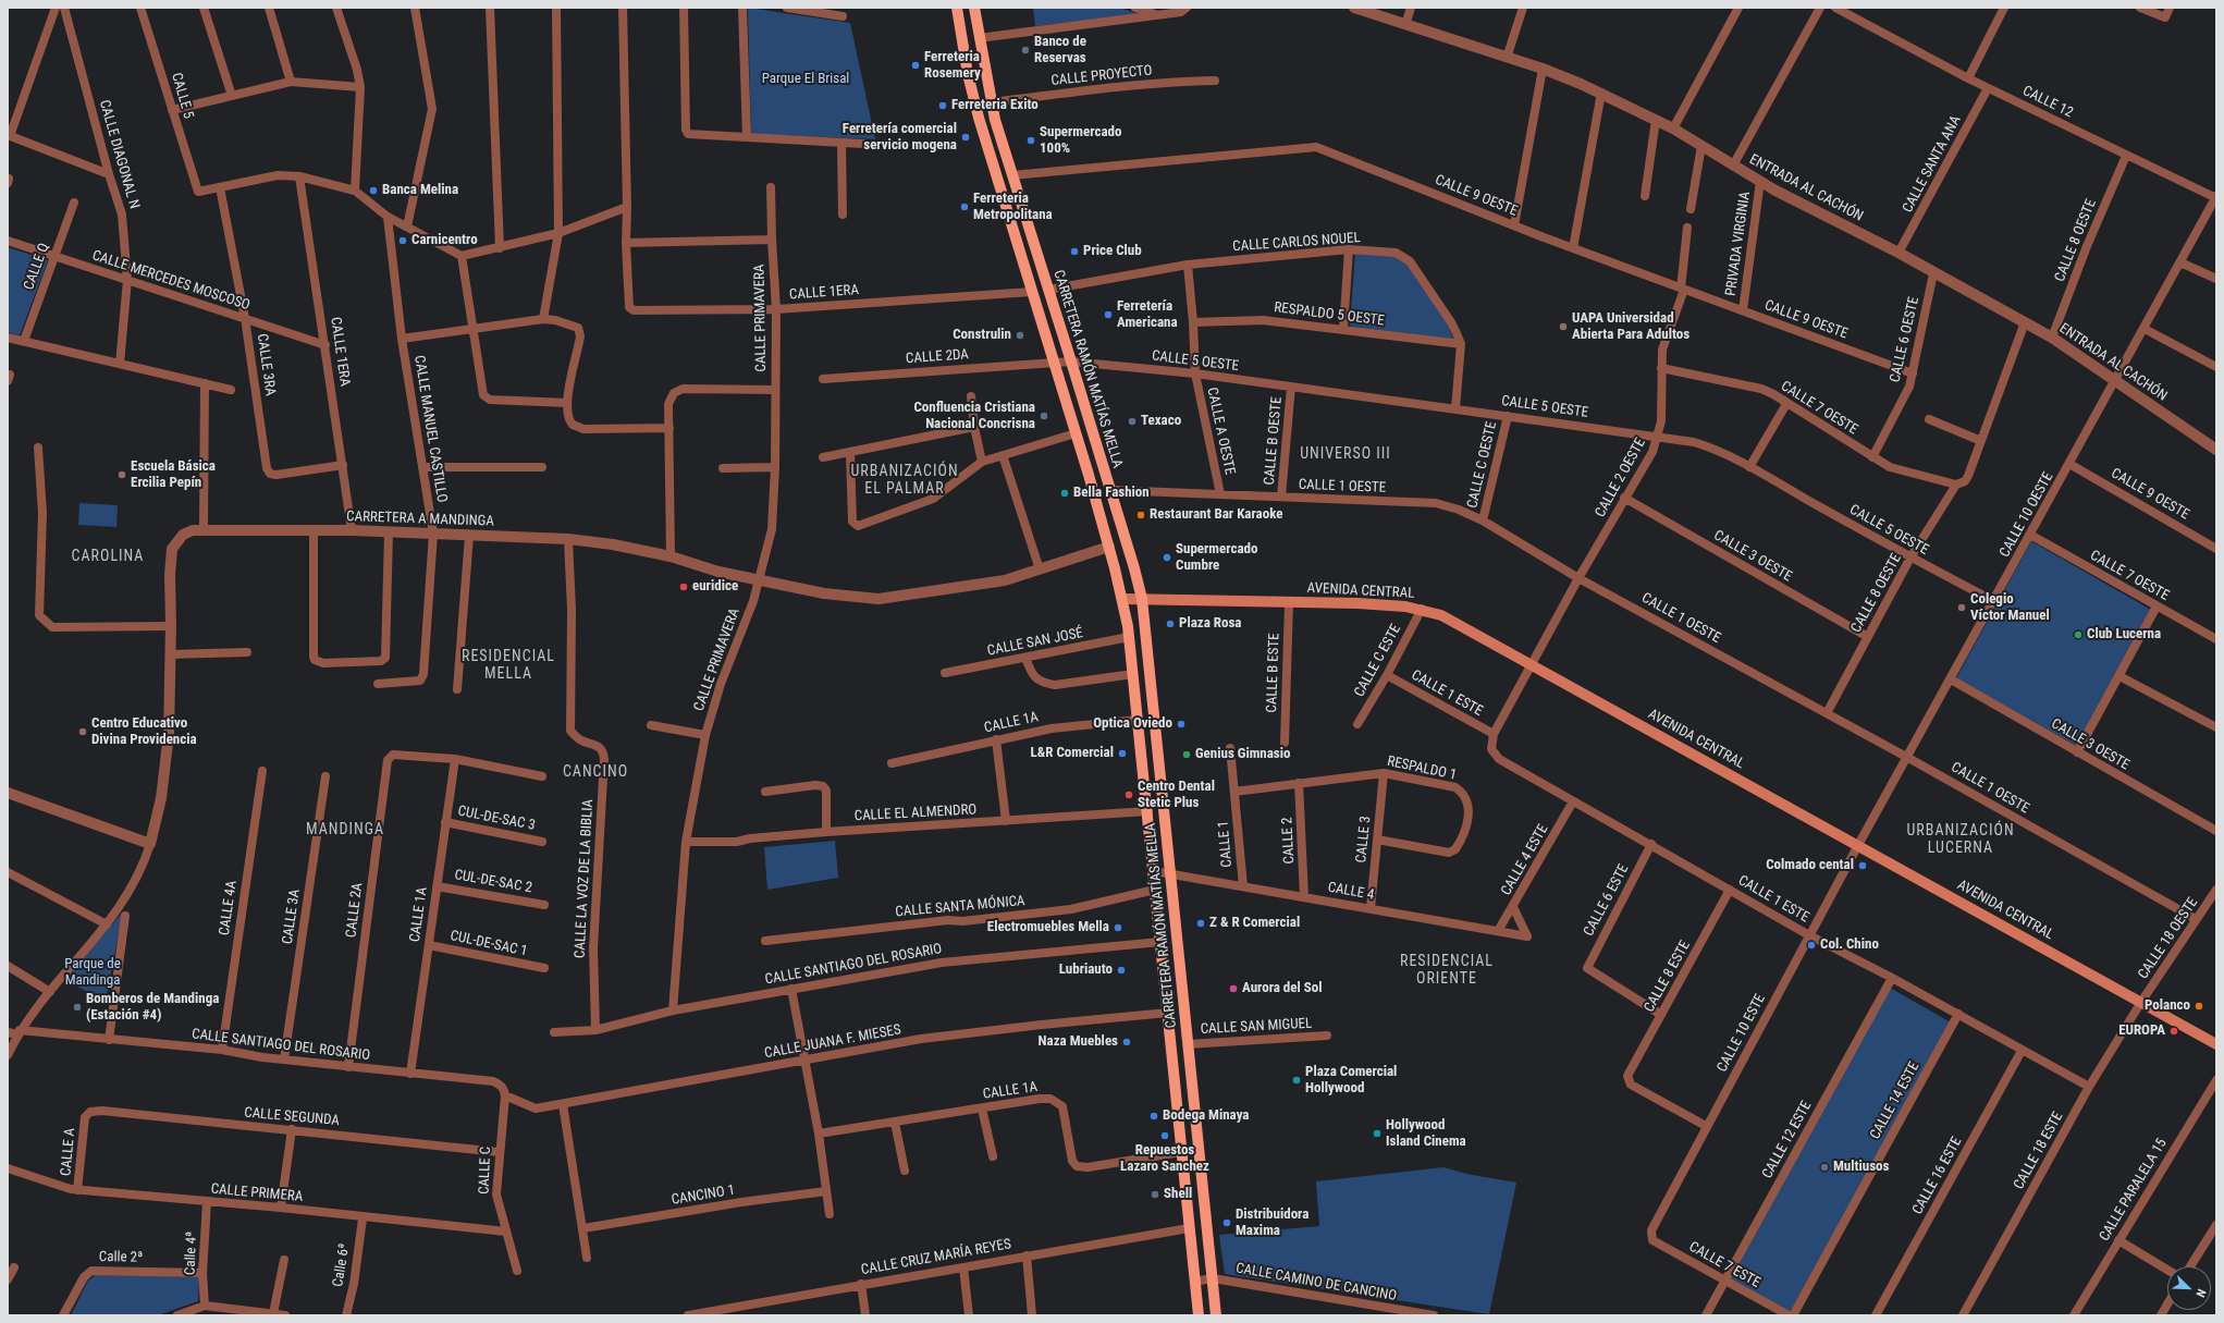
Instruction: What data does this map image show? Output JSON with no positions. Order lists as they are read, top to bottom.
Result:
{
  "streets": {
    "main road": ["CARRETERA RAMÓN MATÍAS MELLA", "AVENIDA CENTRAL"],
    "street": [
      "CALLE PROYECTO",
      "CALLE 5",
      "CALLE 12",
      "CALLE DIAGONAL N",
      "CALLE SANTA ANA",
      "ENTRADA AL CACHÓN",
      "CALLE 9 OESTE",
      "CALLE 8 OESTE",
      "CALLE CARLOS NOUEL",
      "PRIVADA VIRGINIA",
      "CALLE Q",
      "CALLE MERCEDES MOSCOSO",
      "CALLE 1ERA",
      "RESPALDO 5 OESTE",
      "CALLE PRIMAVERA",
      "CALLE 6 OESTE",
      "CALLE 2DA",
      "CALLE 5 OESTE",
      "CALLE 3RA",
      "CALLE 7 OESTE",
      "CALLE MANUEL CASTILLO",
      "CALLE A OESTE",
      "CALLE B OESTE",
      "CALLE C OESTE",
      "CALLE 2 OESTE",
      "CALLE 1 OESTE",
      "CALLE 10 OESTE",
      "CARRETERA A MANDINGA",
      "CALLE 3 OESTE",
      "CALLE SAN JOSÉ",
      "CALLE C ESTE",
      "CALLE B ESTE",
      "CALLE 1 ESTE",
      "CALLE 1A",
      "RESPALDO 1",
      "CALLE EL ALMENDRO",
      "CUL-DE-SAC 3",
      "CALLE 3",
      "CALLE 2",
      "CALLE 1",
      "CALLE 4 ESTE",
      "CALLE LA VOZ DE LA BIBLIA",
      "CUL-DE-SAC 2",
      "CALLE 4",
      "CALLE 6 ESTE",
      "CALLE SANTA MÓNICA",
      "CALLE 4A",
      "CALLE 2A",
      "CALLE 3A",
      "CALLE 18 OESTE",
      "CUL-DE-SAC 1",
      "CALLE SANTIAGO DEL ROSARIO",
      "CALLE 8 ESTE",
      "CALLE SAN MIGUEL",
      "CALLE 10 ESTE",
      "CALLE JUANA F. MIESES",
      "CALLE 14 ESTE",
      "CALLE SEGUNDA",
      "CALLE 12 ESTE",
      "CALLE 18 ESTE",
      "CALLE A",
      "CALLE C",
      "CALLE 16 ESTE",
      "CALLE PARALELA 15",
      "CALLE PRIMERA",
      "CANCINO 1",
      "Calle 4ª",
      "Calle 2ª",
      "CALLE CRUZ MARÍA REYES",
      "Calle 6ª",
      "CALLE 7 ESTE",
      "CALLE CAMINO DE CANCINO"
    ]
  },
  "crossings": [
    ["CALLE PROYECTO", "CARRETERA RAMÓN MATÍAS MELLA"],
    ["CALLE 5", "CALLE 3RA"],
    ["CALLE 12", "CALLE SANTA ANA"],
    ["CALLE 12", "CALLE 8 OESTE"],
    ["CALLE 12", "CALLE 10 OESTE"],
    ["CALLE DIAGONAL N", "CALLE MERCEDES MOSCOSO"],
    ["CALLE SANTA ANA", "ENTRADA AL CACHÓN"],
    ["ENTRADA AL CACHÓN", "CALLE 8 OESTE"],
    ["ENTRADA AL CACHÓN", "PRIVADA VIRGINIA"],
    ["ENTRADA AL CACHÓN", "CALLE 6 OESTE"],
    ["ENTRADA AL CACHÓN", "CALLE 10 OESTE"],
    ["CALLE 9 OESTE", "PRIVADA VIRGINIA"],
    ["CALLE 9 OESTE", "CALLE 6 OESTE"],
    ["CALLE 9 OESTE", "CARRETERA RAMÓN MATÍAS MELLA"],
    ["CALLE 9 OESTE", "CALLE 2 OESTE"],
    ["CALLE 9 OESTE", "CALLE 10 OESTE"],
    ["CALLE 8 OESTE", "CALLE 5 OESTE"],
    ["CALLE 8 OESTE", "CALLE 7 OESTE"],
    ["CALLE 8 OESTE", "CALLE 1 OESTE"],
    ["CALLE 8 OESTE", "CALLE 3 OESTE"],
    ["CALLE CARLOS NOUEL", "RESPALDO 5 OESTE"],
    ["CALLE CARLOS NOUEL", "CALLE 5 OESTE"],
    ["CALLE CARLOS NOUEL", "CARRETERA RAMÓN MATÍAS MELLA"],
    ["CALLE CARLOS NOUEL", "CALLE A OESTE"],
    ["CALLE Q", "CALLE MERCEDES MOSCOSO"],
    ["CALLE MERCEDES MOSCOSO", "CALLE 1ERA"],
    ["CALLE MERCEDES MOSCOSO", "CALLE 3RA"],
    ["CALLE 1ERA", "CALLE PRIMAVERA"],
    ["CALLE 1ERA", "CALLE 3RA"],
    ["CALLE 1ERA", "CARRETERA RAMÓN MATÍAS MELLA"],
    ["CALLE 1ERA", "CARRETERA A MANDINGA"],
    ["RESPALDO 5 OESTE", "CALLE A OESTE"],
    ["CALLE PRIMAVERA", "CARRETERA A MANDINGA"],
    ["CALLE PRIMAVERA", "CALLE EL ALMENDRO"],
    ["CALLE PRIMAVERA", "CALLE SANTIAGO DEL ROSARIO"],
    ["CALLE 6 OESTE", "CALLE 7 OESTE"],
    ["CALLE 2DA", "CALLE 5 OESTE"],
    ["CALLE 2DA", "CARRETERA RAMÓN MATÍAS MELLA"],
    ["CALLE 5 OESTE", "CARRETERA RAMÓN MATÍAS MELLA"],
    ["CALLE 5 OESTE", "CALLE A OESTE"],
    ["CALLE 5 OESTE", "CALLE B OESTE"],
    ["CALLE 5 OESTE", "CALLE C OESTE"],
    ["CALLE 5 OESTE", "CALLE 2 OESTE"],
    ["CALLE 5 OESTE", "CALLE 10 OESTE"],
    ["CARRETERA RAMÓN MATÍAS MELLA", "CALLE 1 OESTE"],
    ["CARRETERA RAMÓN MATÍAS MELLA", "CARRETERA A MANDINGA"],
    ["CARRETERA RAMÓN MATÍAS MELLA", "AVENIDA CENTRAL"],
    ["CARRETERA RAMÓN MATÍAS MELLA", "CALLE SAN JOSÉ"],
    ["CARRETERA RAMÓN MATÍAS MELLA", "CALLE 1A"],
    ["CARRETERA RAMÓN MATÍAS MELLA", "CALLE EL ALMENDRO"],
    ["CARRETERA RAMÓN MATÍAS MELLA", "CALLE 4"],
    ["CARRETERA RAMÓN MATÍAS MELLA", "CALLE SANTA MÓNICA"],
    ["CARRETERA RAMÓN MATÍAS MELLA", "CALLE SANTIAGO DEL ROSARIO"],
    ["CARRETERA RAMÓN MATÍAS MELLA", "CALLE SAN MIGUEL"],
    ["CARRETERA RAMÓN MATÍAS MELLA", "CALLE JUANA F. MIESES"],
    ["CARRETERA RAMÓN MATÍAS MELLA", "CALLE CRUZ MARÍA REYES"],
    ["CARRETERA RAMÓN MATÍAS MELLA", "CALLE CAMINO DE CANCINO"],
    ["CALLE 7 OESTE", "CALLE 2 OESTE"],
    ["CALLE 7 OESTE", "CALLE 10 OESTE"],
    ["CALLE MANUEL CASTILLO", "CARRETERA A MANDINGA"],
    ["CALLE A OESTE", "CALLE 1 OESTE"],
    ["CALLE B OESTE", "CALLE 1 OESTE"],
    ["CALLE C OESTE", "CALLE 1 OESTE"],
    ["CALLE 2 OESTE", "CALLE 1 OESTE"],
    ["CALLE 2 OESTE", "CALLE 3 OESTE"],
    ["CALLE 2 OESTE", "AVENIDA CENTRAL"],
    ["CALLE 2 OESTE", "CALLE 1 ESTE"],
    ["CALLE 1 OESTE", "CALLE 10 OESTE"],
    ["CALLE 1 OESTE", "CALLE 18 OESTE"],
    ["CALLE 10 OESTE", "CALLE 3 OESTE"],
    ["CALLE 10 OESTE", "AVENIDA CENTRAL"],
    ["CALLE 10 OESTE", "CALLE 10 ESTE"],
    ["CARRETERA A MANDINGA", "CALLE LA VOZ DE LA BIBLIA"],
    ["AVENIDA CENTRAL", "CALLE C ESTE"],
    ["AVENIDA CENTRAL", "CALLE B ESTE"],
    ["AVENIDA CENTRAL", "CALLE 18 OESTE"],
    ["AVENIDA CENTRAL", "CALLE 10 ESTE"],
    ["AVENIDA CENTRAL", "CALLE 18 ESTE"],
    ["CALLE C ESTE", "CALLE 1 ESTE"],
    ["CALLE 1 ESTE", "CALLE 4 ESTE"],
    ["CALLE 1 ESTE", "CALLE 6 ESTE"],
    ["CALLE 1 ESTE", "CALLE 8 ESTE"],
    ["CALLE 1 ESTE", "CALLE 10 ESTE"],
    ["CALLE 1 ESTE", "CALLE 14 ESTE"],
    ["CALLE 1 ESTE", "CALLE 12 ESTE"],
    ["CALLE 1 ESTE", "CALLE 18 ESTE"],
    ["CALLE 1 ESTE", "CALLE 16 ESTE"],
    ["CALLE 1A", "CUL-DE-SAC 3"],
    ["CALLE 1A", "CUL-DE-SAC 2"],
    ["CALLE 1A", "CALLE 2A"],
    ["CALLE 1A", "CUL-DE-SAC 1"],
    ["CALLE 1A", "CALLE SANTIAGO DEL ROSARIO"],
    ["RESPALDO 1", "CALLE 3"],
    ["RESPALDO 1", "CALLE 2"],
    ["RESPALDO 1", "CALLE 1"],
    ["CALLE 3", "CALLE 4"],
    ["CALLE 2", "CALLE 4"],
    ["CALLE 1", "CALLE 4"],
    ["CALLE 4 ESTE", "CALLE 4"],
    ["CALLE LA VOZ DE LA BIBLIA", "CALLE SANTIAGO DEL ROSARIO"],
    ["CALLE 6 ESTE", "CALLE 8 ESTE"],
    ["CALLE 4A", "CALLE SANTIAGO DEL ROSARIO"],
    ["CALLE 2A", "CALLE SANTIAGO DEL ROSARIO"],
    ["CALLE 3A", "CALLE SANTIAGO DEL ROSARIO"],
    ["CALLE 18 OESTE", "CALLE 18 ESTE"],
    ["CALLE SANTIAGO DEL ROSARIO", "CALLE JUANA F. MIESES"],
    ["CALLE SANTIAGO DEL ROSARIO", "CALLE C"],
    ["CALLE 8 ESTE", "CALLE 10 ESTE"],
    ["CALLE 10 ESTE", "CALLE 7 ESTE"],
    ["CALLE JUANA F. MIESES", "CALLE C"],
    ["CALLE SEGUNDA", "CALLE A"],
    ["CALLE SEGUNDA", "CALLE C"],
    ["CALLE 12 ESTE", "CALLE 7 ESTE"],
    ["CALLE A", "CALLE PRIMERA"],
    ["CALLE C", "CALLE PRIMERA"],
    ["CALLE PRIMERA", "Calle 4ª"],
    ["CALLE PRIMERA", "Calle 6ª"],
    ["Calle 4ª", "Calle 2ª"]
  ],
  "districts": [
    "UNIVERSO III",
    "URBANIZACIÓN EL PALMAR",
    "CAROLINA",
    "RESIDENCIAL MELLA",
    "CANCINO",
    "MANDINGA",
    "URBANIZACIÓN LUCERNA",
    "RESIDENCIAL ORIENTE"
  ],
  "parks": ["Parque El Brisal", "Parque de Mandinga"],
  "places": [
    "Banco de Reservas",
    "Ferreteria Rosemery",
    "Ferreteria Exito",
    "Ferretería comercial servicio mogena",
    "Supermercado 100%",
    "Banca Melina",
    "Ferreteria Metropolitana",
    "Carnicentro",
    "Price Club",
    "Ferretería Americana",
    "UAPA Universidad Abierta Para Adultos",
    "Construlin",
    "Confluencia Cristiana Nacional Concrisna",
    "Texaco",
    "Escuela Básica Ercilia Pepín",
    "Bella Fashion",
    "Restaurant Bar Karaoke",
    "Supermercado Cumbre",
    "euridice",
    "Colegio Víctor Manuel",
    "Plaza Rosa",
    "Club Lucerna",
    "Optica Oviedo",
    "Centro Educativo Divina Providencia",
    "L&R Comercial",
    "Genius Gimnasio",
    "Centro Dental Stetic Plus",
    "Colmado cental",
    "Z & R Comercial",
    "Electromuebles Mella",
    "Col. Chino",
    "Lubriauto",
    "Aurora del Sol",
    "Polanco",
    "Bomberos de Mandinga (Estación #4)",
    "EUROPA",
    "Naza Muebles",
    "Plaza Comercial Hollywood",
    "Bodega Minaya",
    "Hollywood Island Cinema",
    "Repuestos Lazaro Sanchez",
    "Multiusos",
    "Shell",
    "Distribuidora Maxima"
  ],
  "north": "bottom right"
}
